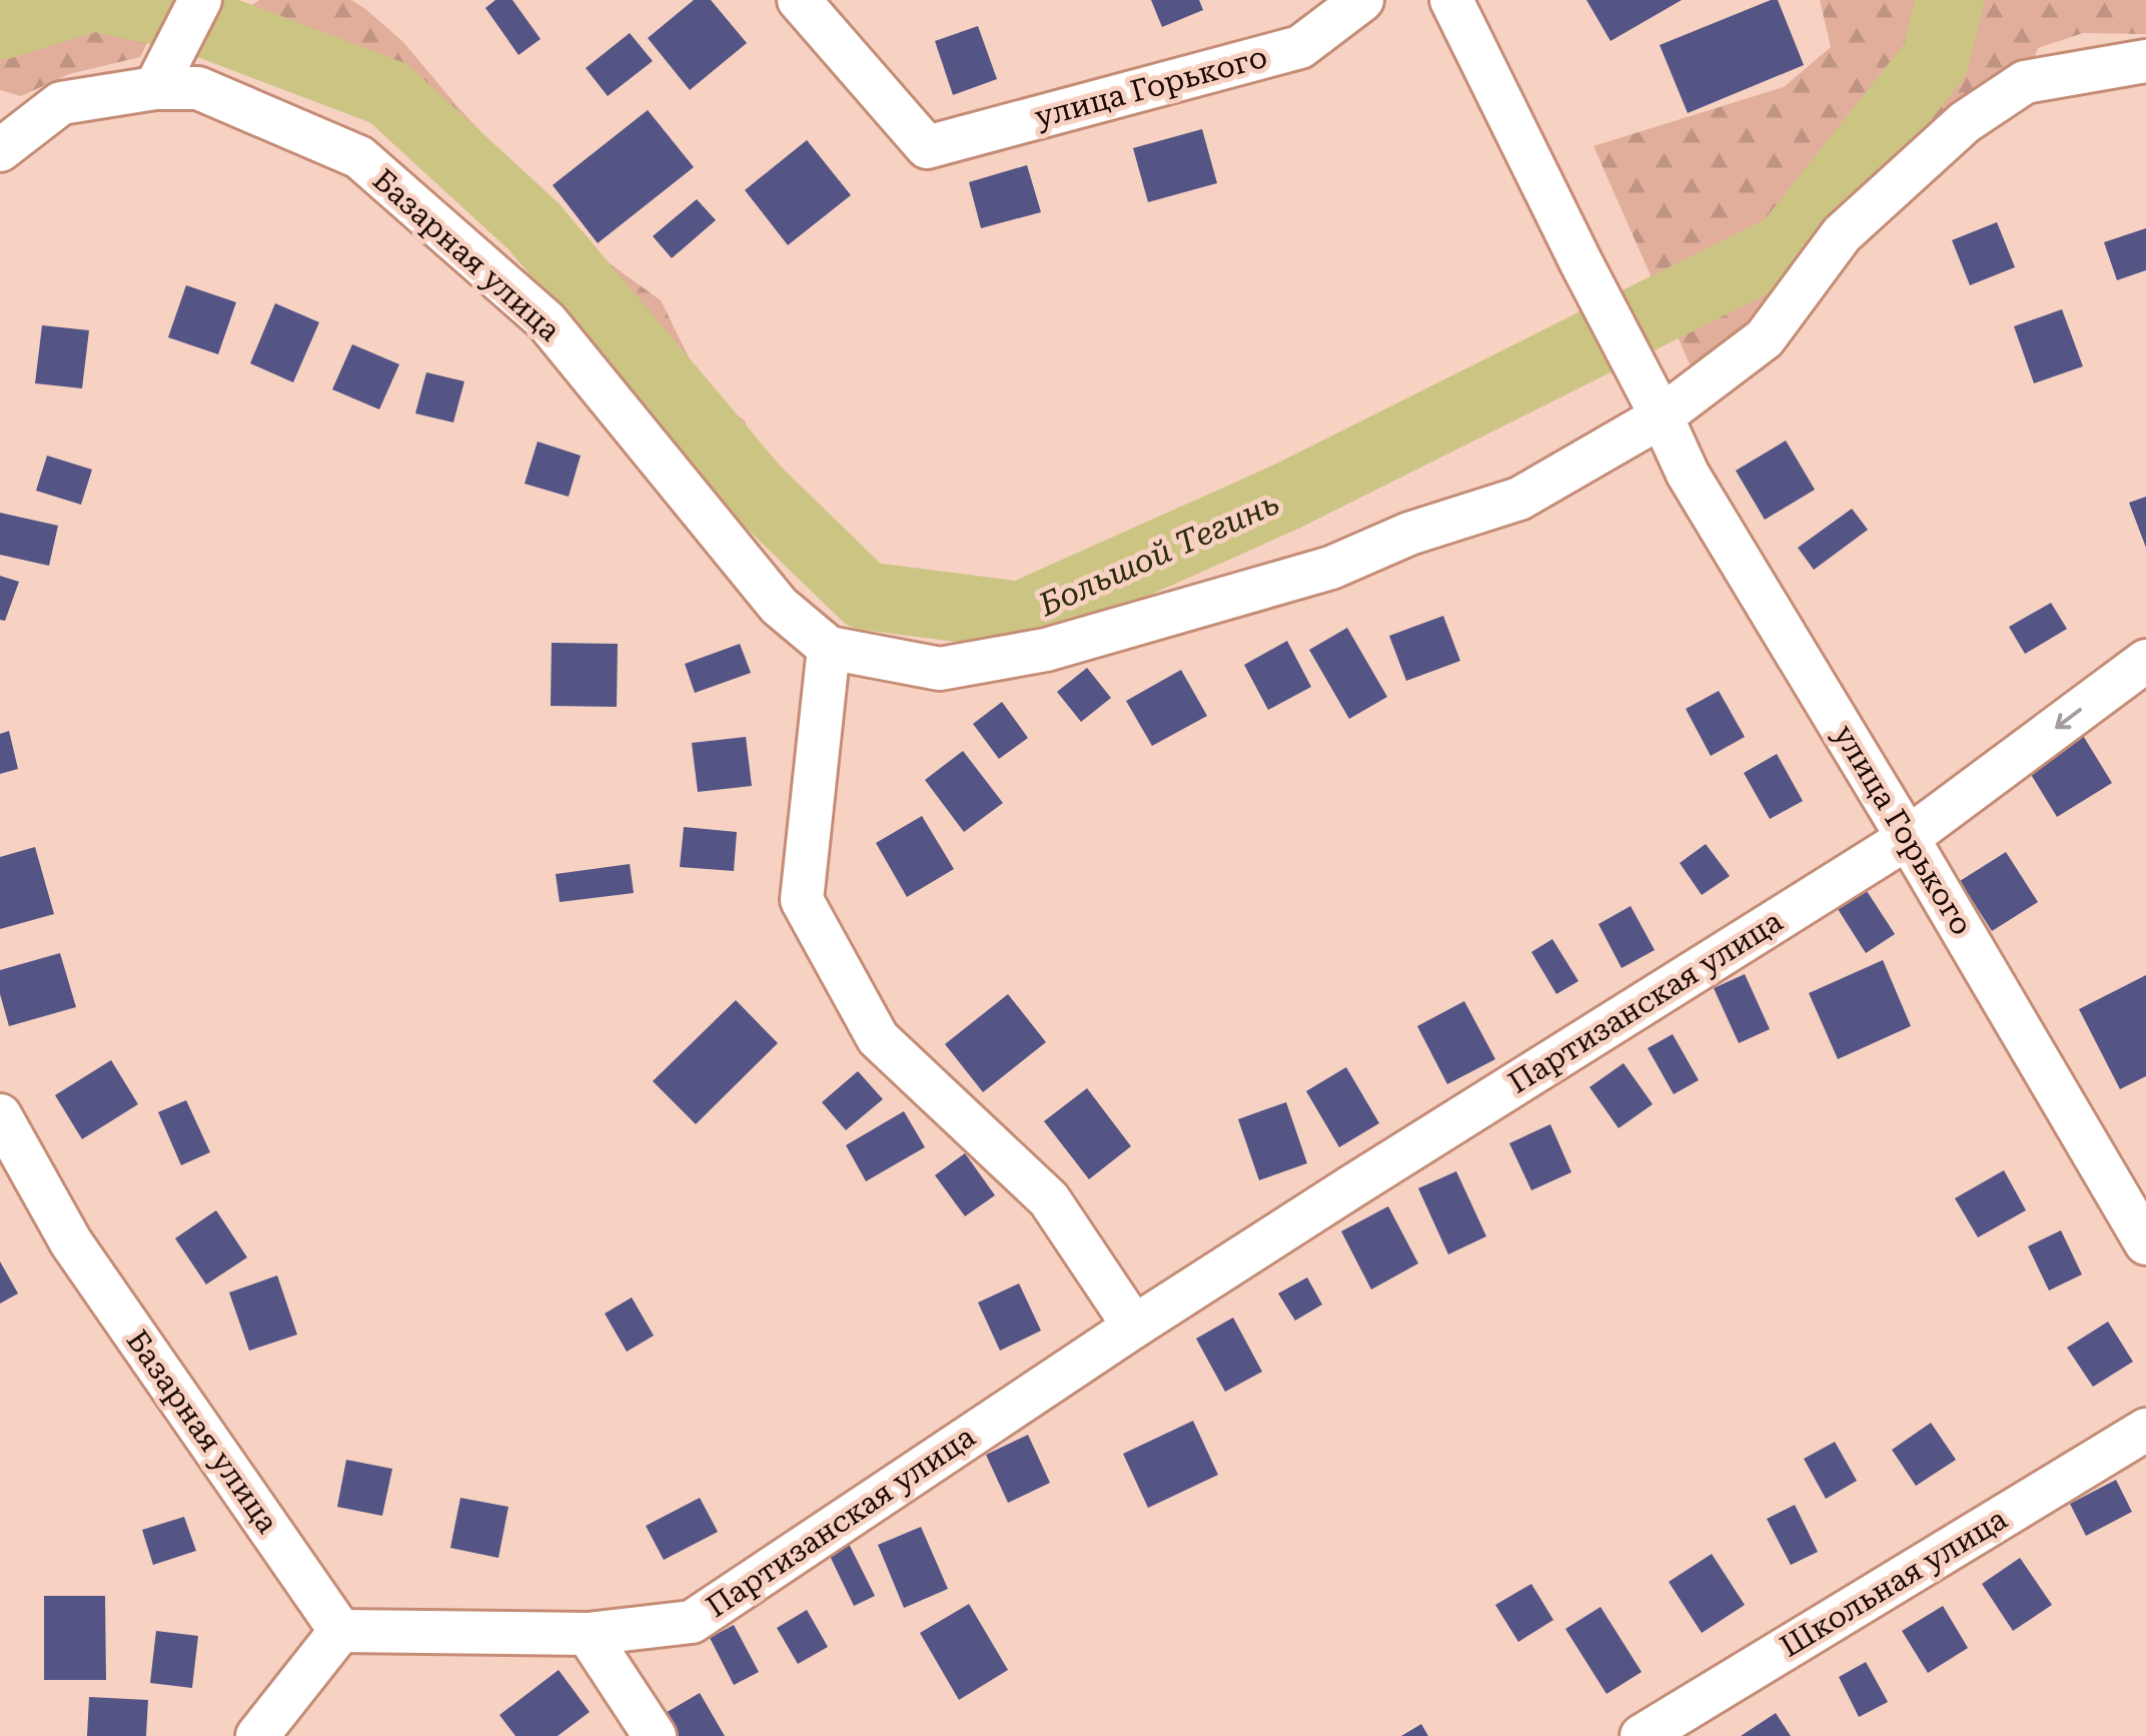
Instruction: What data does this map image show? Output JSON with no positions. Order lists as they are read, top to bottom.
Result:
{
  "streets": {
    "street": [
      "улица Горького",
      "Базарная улица",
      "Партизанская улица",
      "Школьная улица"
    ]
  },
  "crossings": [
    ["улица Горького", "Партизанская улица"],
    ["Базарная улица", "Партизанская улица"]
  ],
  "water": ["Большой Тегинь"]
}
